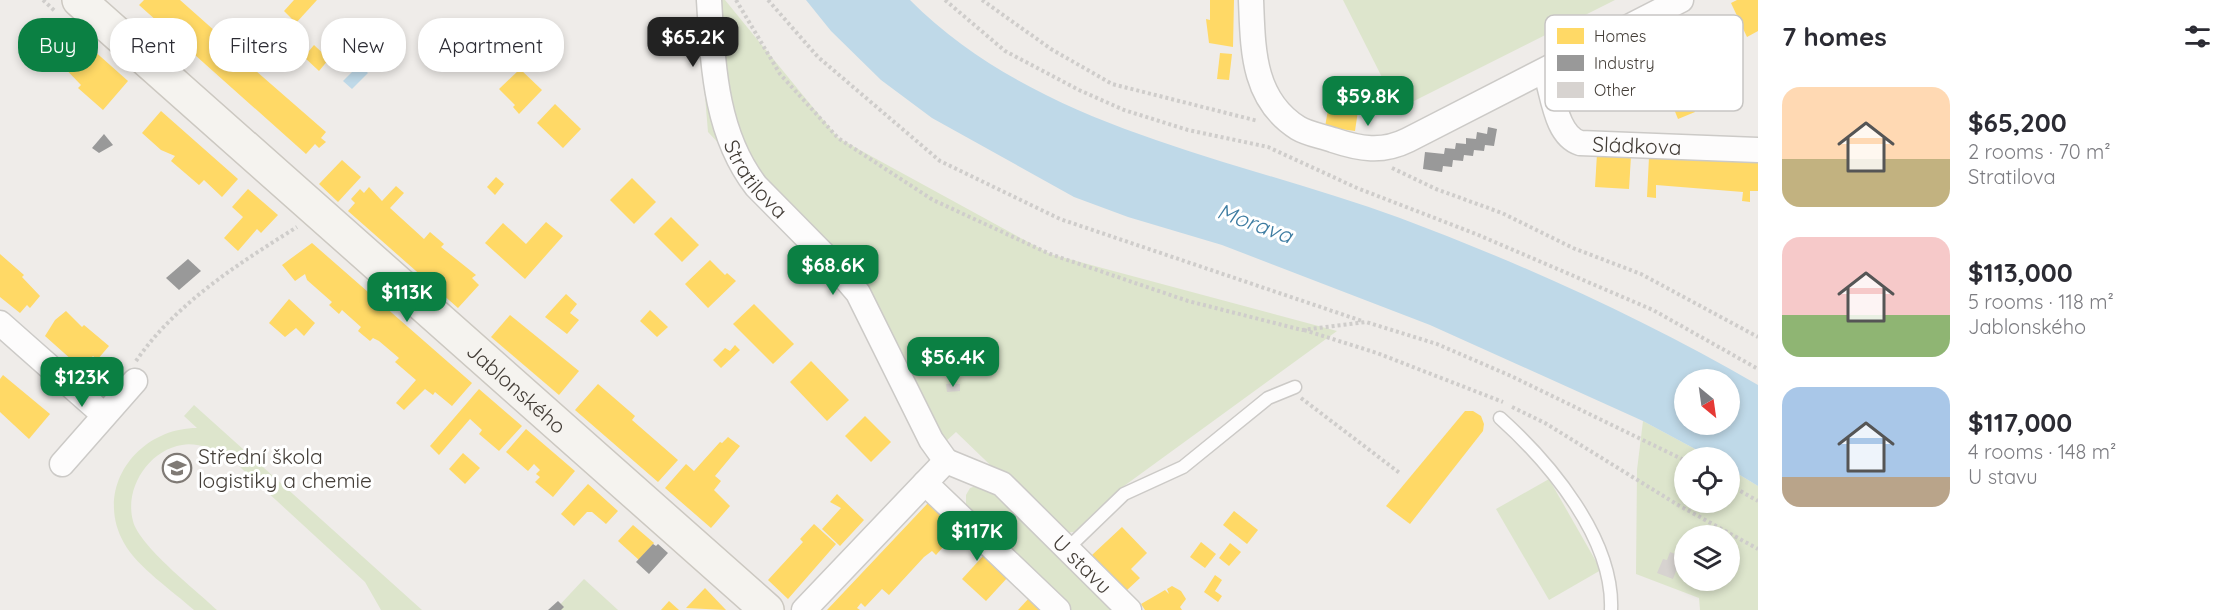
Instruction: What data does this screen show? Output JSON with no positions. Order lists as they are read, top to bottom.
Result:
{
  "streets": {
    "street": [
      "Sládkova",
      "Stratilova",
      "Jablonského",
      "U stavu"
    ]
  },
  "crossings": [
    ["Stratilova", "U stavu"]
  ],
  "water": ["Morava"],
  "places": {
    "school or university": ["Střední škola logistiky a chemie"]
  },
  "legend": ["Homes", "Industry", "Other"],
  "north": "bottom right",
  "page": {
    "heading": "7 homes",
    "price": [
      "$65.2K",
      "$59.8K",
      "$68.6K",
      "$113K",
      "$56.4K",
      "$123K",
      "$117K"
    ],
    "chip": [
      "Buy",
      "Rent",
      "Filters",
      "New",
      "Apartment"
    ],
    "list": [
      {
        "name": "$65,200",
        "note": "2 rooms · 70 m² · Stratilova"
      },
      {
        "name": "$113,000",
        "note": "5 rooms · 118 m² · Jablonského"
      },
      {
        "name": "$117,000",
        "note": "4 rooms · 148 m² · U stavu"
      }
    ]
  }
}
